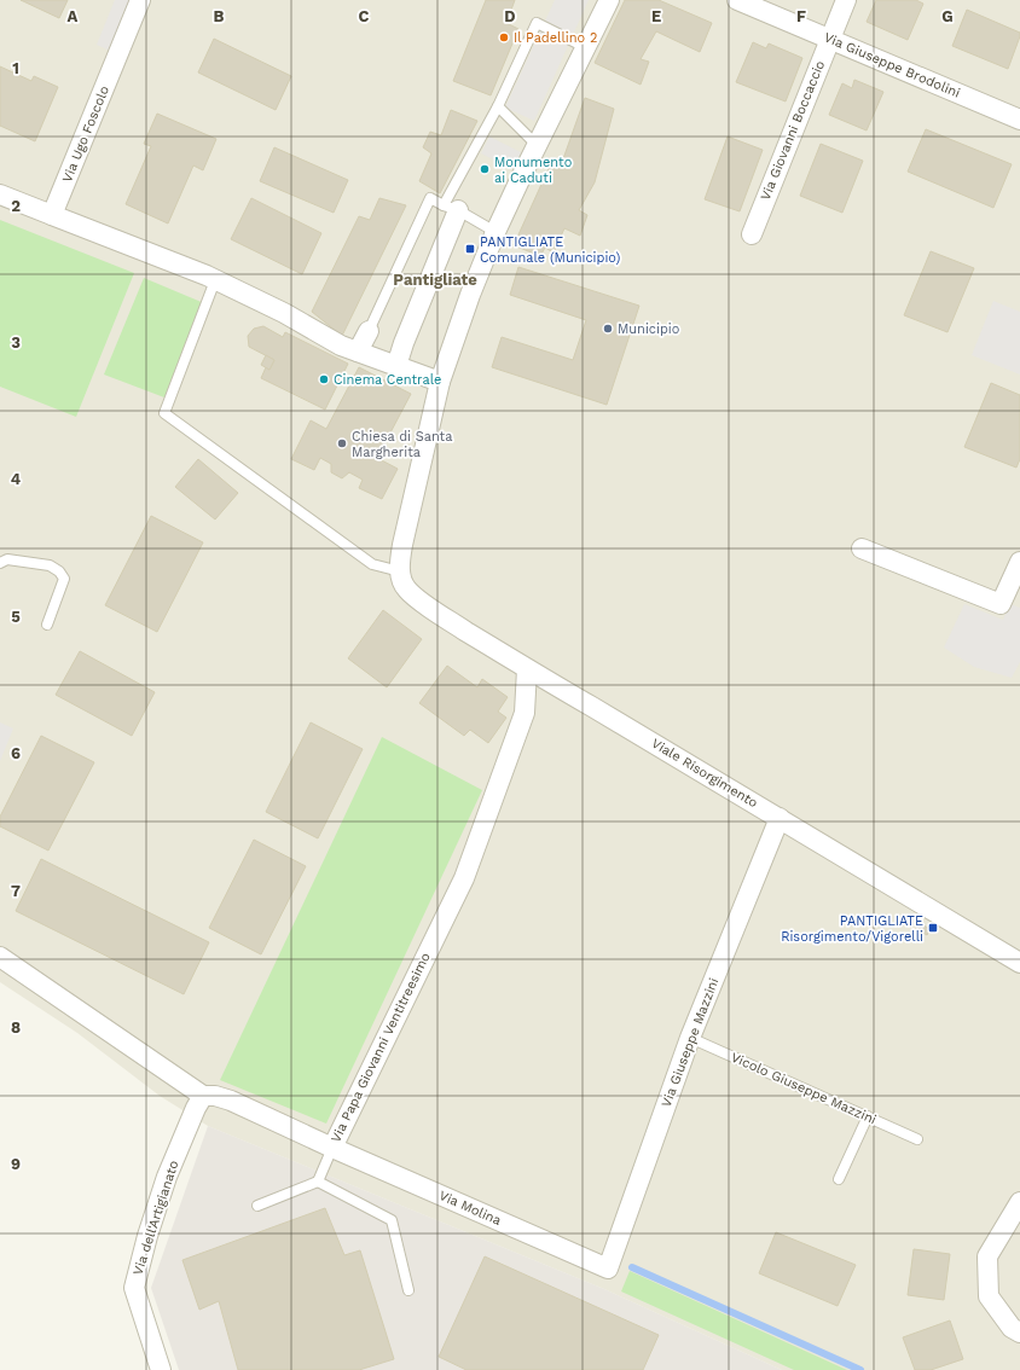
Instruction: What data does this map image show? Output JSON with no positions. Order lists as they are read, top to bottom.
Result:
{
  "streets": {
    "street": [
      "Via Giuseppe Brodolini",
      "Via Giovanni Boccaccio",
      "Via Ugo Foscolo",
      "Viale Risorgimento",
      "Via Giuseppe Mazzini",
      "Via Papa Giovanni Ventitreesimo",
      "Via Molina",
      "Via dell'Artigianato"
    ],
    "lane": ["Vicolo Giuseppe Mazzini"]
  },
  "crossings": [
    ["Via Giuseppe Brodolini", "Via Giovanni Boccaccio"],
    ["Viale Risorgimento", "Via Giuseppe Mazzini"],
    ["Viale Risorgimento", "Via Papa Giovanni Ventitreesimo"],
    ["Via Giuseppe Mazzini", "Vicolo Giuseppe Mazzini"],
    ["Via Giuseppe Mazzini", "Via Molina"],
    ["Via Papa Giovanni Ventitreesimo", "Via Molina"],
    ["Via Papa Giovanni Ventitreesimo", "Via dell'Artigianato"]
  ],
  "districts": ["Pantigliate"],
  "places": {
    "other": [
      "Il Padellino 2",
      "Monumento ai Caduti",
      "Municipio",
      "Cinema Centrale",
      "Chiesa di Santa Margherita"
    ],
    "transit": ["PANTIGLIATE Comunale (Municipio)", "PANTIGLIATE Risorgimento/Vigorelli"]
  },
  "grid": {
    "columns": [
      "A",
      "B",
      "C",
      "D",
      "E",
      "F",
      "G"
    ],
    "rows": [
      "1",
      "2",
      "3",
      "4",
      "5",
      "6",
      "7",
      "8",
      "9"
    ]
  }
}
